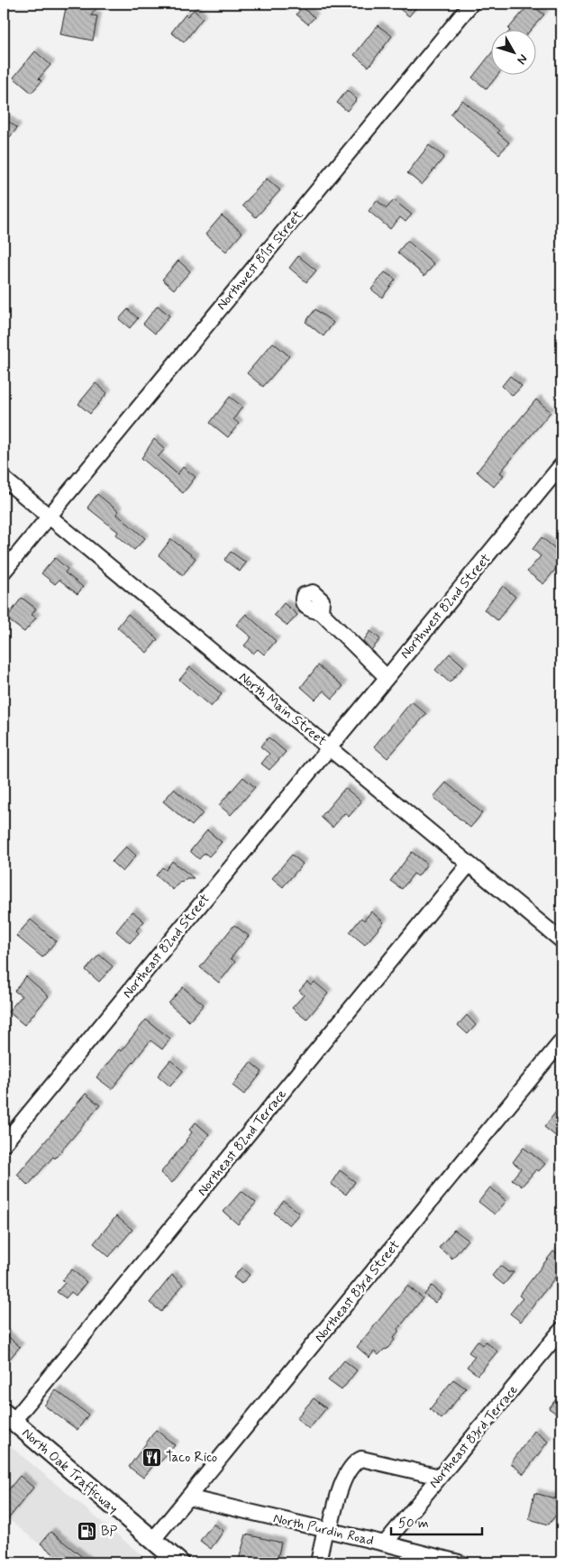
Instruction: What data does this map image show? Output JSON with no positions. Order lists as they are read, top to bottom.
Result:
{
  "streets": {
    "main road": ["North Oak Trafficway"],
    "street": [
      "Northwest 81st Street",
      "Northwest 82nd Street",
      "North Main Street",
      "Northeast 82nd Street",
      "Northeast 82nd Terrace",
      "Northeast 83rd Street",
      "Northeast 83rd Terrace",
      "North Purdin Road"
    ]
  },
  "crossings": [
    ["Northwest 81st Street", "North Main Street"],
    ["Northwest 82nd Street", "North Main Street"],
    ["Northwest 82nd Street", "Northeast 82nd Street"],
    ["North Main Street", "Northeast 82nd Street"],
    ["North Main Street", "Northeast 82nd Terrace"],
    ["Northeast 82nd Terrace", "North Oak Trafficway"],
    ["Northeast 83rd Street", "North Oak Trafficway"],
    ["Northeast 83rd Street", "North Purdin Road"],
    ["Northeast 83rd Terrace", "North Purdin Road"]
  ],
  "places": {
    "restaurant": ["Taco Rico"],
    "fuel station": ["BP"]
  },
  "scale_bar": "50 m",
  "north": "bottom right"
}
